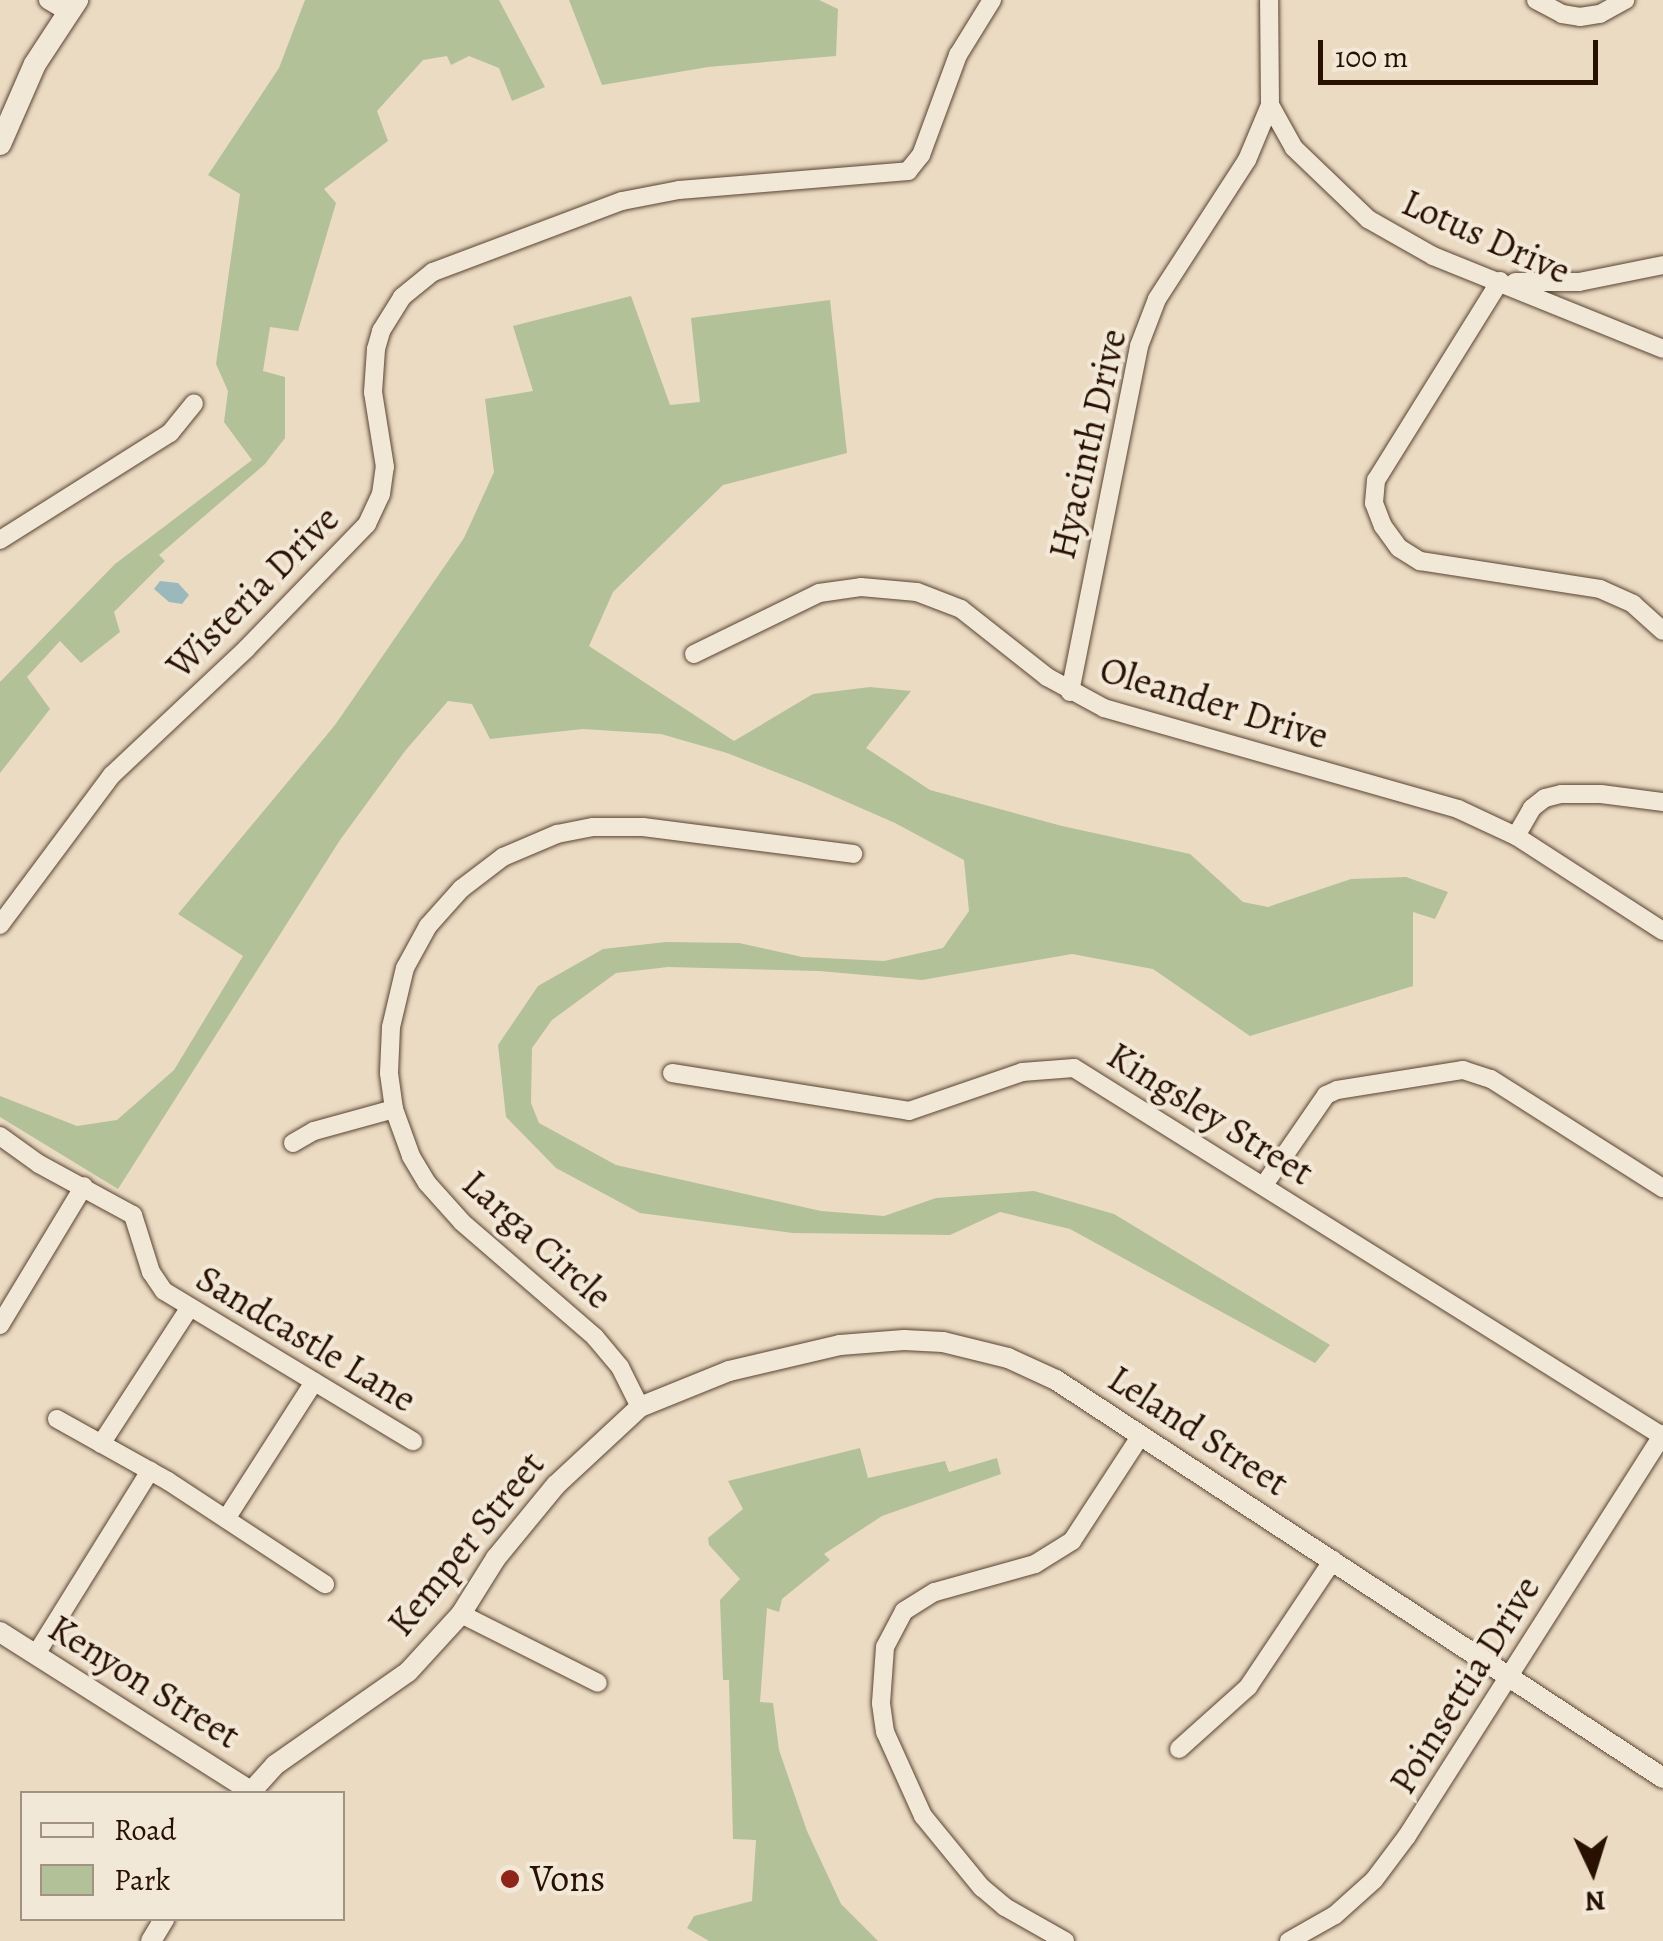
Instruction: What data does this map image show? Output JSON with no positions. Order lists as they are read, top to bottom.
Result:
{
  "streets": {
    "street": [
      "Lotus Drive",
      "Hyacinth Drive",
      "Wisteria Drive",
      "Oleander Drive",
      "Kingsley Street",
      "Larga Circle",
      "Sandcastle Lane",
      "Leland Street",
      "Kemper Street",
      "Kenyon Street",
      "Poinsettia Drive"
    ]
  },
  "crossings": [
    ["Lotus Drive", "Hyacinth Drive"],
    ["Hyacinth Drive", "Oleander Drive"],
    ["Kingsley Street", "Poinsettia Drive"],
    ["Larga Circle", "Leland Street"],
    ["Larga Circle", "Kemper Street"],
    ["Leland Street", "Kemper Street"],
    ["Leland Street", "Poinsettia Drive"]
  ],
  "places": ["Vons"],
  "legend": ["Road", "Park"],
  "scale_bar": "100 m",
  "north": "bottom"
}
